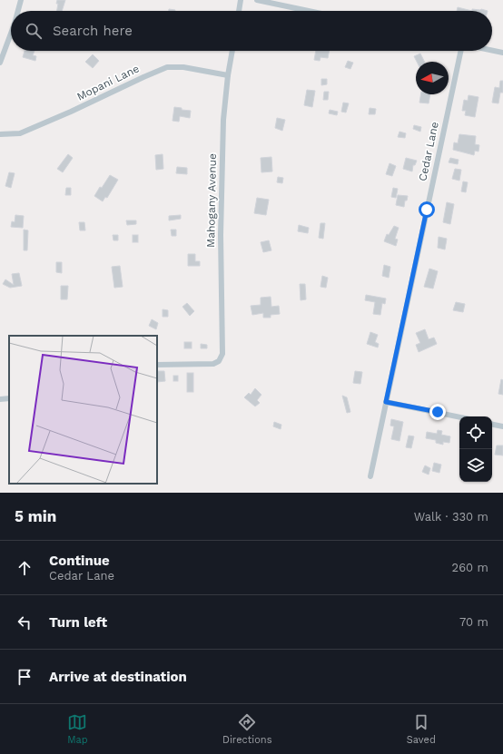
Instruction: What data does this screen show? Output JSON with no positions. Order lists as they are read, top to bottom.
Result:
{
  "streets": {
    "street": ["Mopani Lane", "Cedar Lane", "Mahogany Avenue"]
  },
  "crossings": [
    ["Mopani Lane", "Mahogany Avenue"]
  ],
  "north": "left",
  "page": {
    "search": "Search here",
    "heading": ["5 min", "Walk · 330 m"],
    "list": [
      ["Continue", "Cedar Lane", "260 m"],
      ["Turn left", "70 m"],
      "Arrive at destination"
    ],
    "nav": ["Map", "Directions", "Saved"]
  }
}
